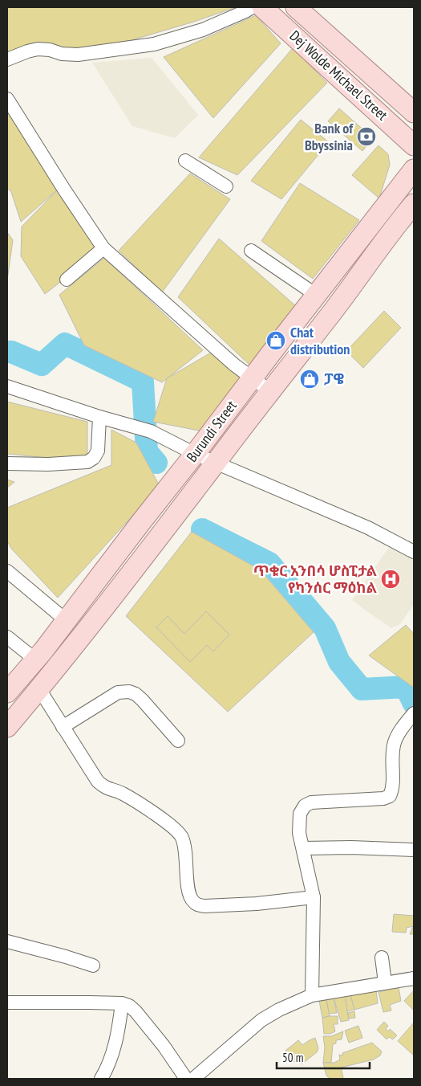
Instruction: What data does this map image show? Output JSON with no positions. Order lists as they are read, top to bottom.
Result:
{
  "streets": {
    "main road": ["Dej Wolde Michael Street", "Burundi Street"]
  },
  "places": {
    "bank": ["Bank of Bbyssinia"],
    "shop": ["Chat distribution", "ፓዌ"],
    "hospital": ["ጥቁር አንበሳ ሆስፒታል የካንሰር ማዕከል"]
  },
  "scale_bar": "50 m"
}
